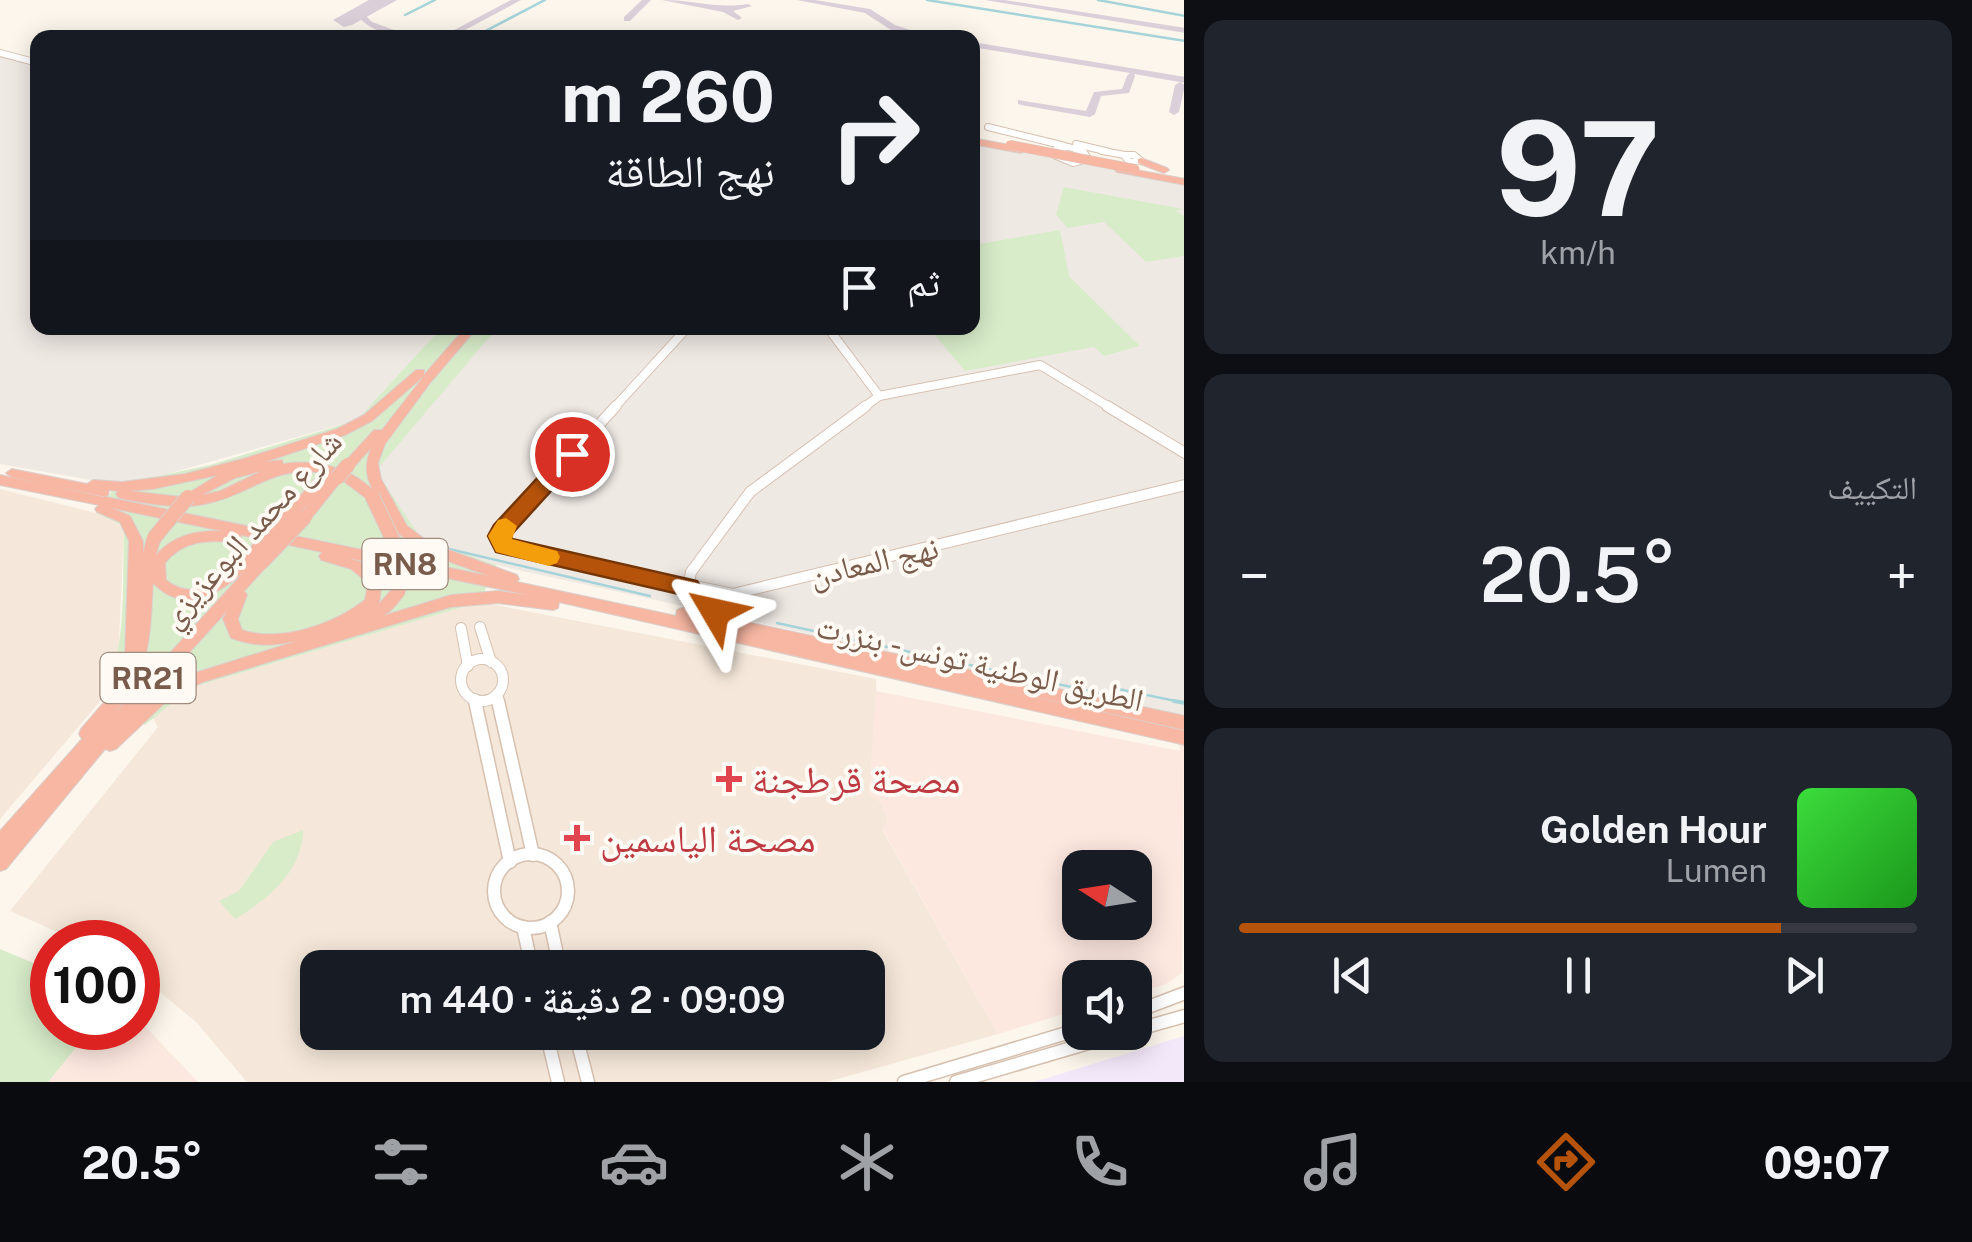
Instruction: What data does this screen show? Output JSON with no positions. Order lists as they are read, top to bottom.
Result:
{
  "streets": {
    "highway": [
      "شارع محمد البوعزيزي",
      "RN8",
      "الطريق الوطنية تونس - بنزرت",
      "RR21"
    ],
    "street": ["نهج المعادن"]
  },
  "crossings": [
    ["RN8", "الطريق الوطنية تونس - بنزرت"]
  ],
  "places": {
    "health": ["مصحة قرطجنة", "مصحة الياسمين"]
  },
  "north": "left",
  "page": {
    "tile": [
      ["97", "km/h"],
      "التكييف"
    ],
    "turn": ["260 m", "نهج الطاقة"],
    "then": "ثم",
    "heat": ["−", "20.5°", "+"],
    "song": ["Golden Hour", "Lumen"],
    "limit": "100",
    "trip": "09:09 · 2 دقيقة · 440 m",
    "tabs": ["09:07", "20.5°"]
  }
}
